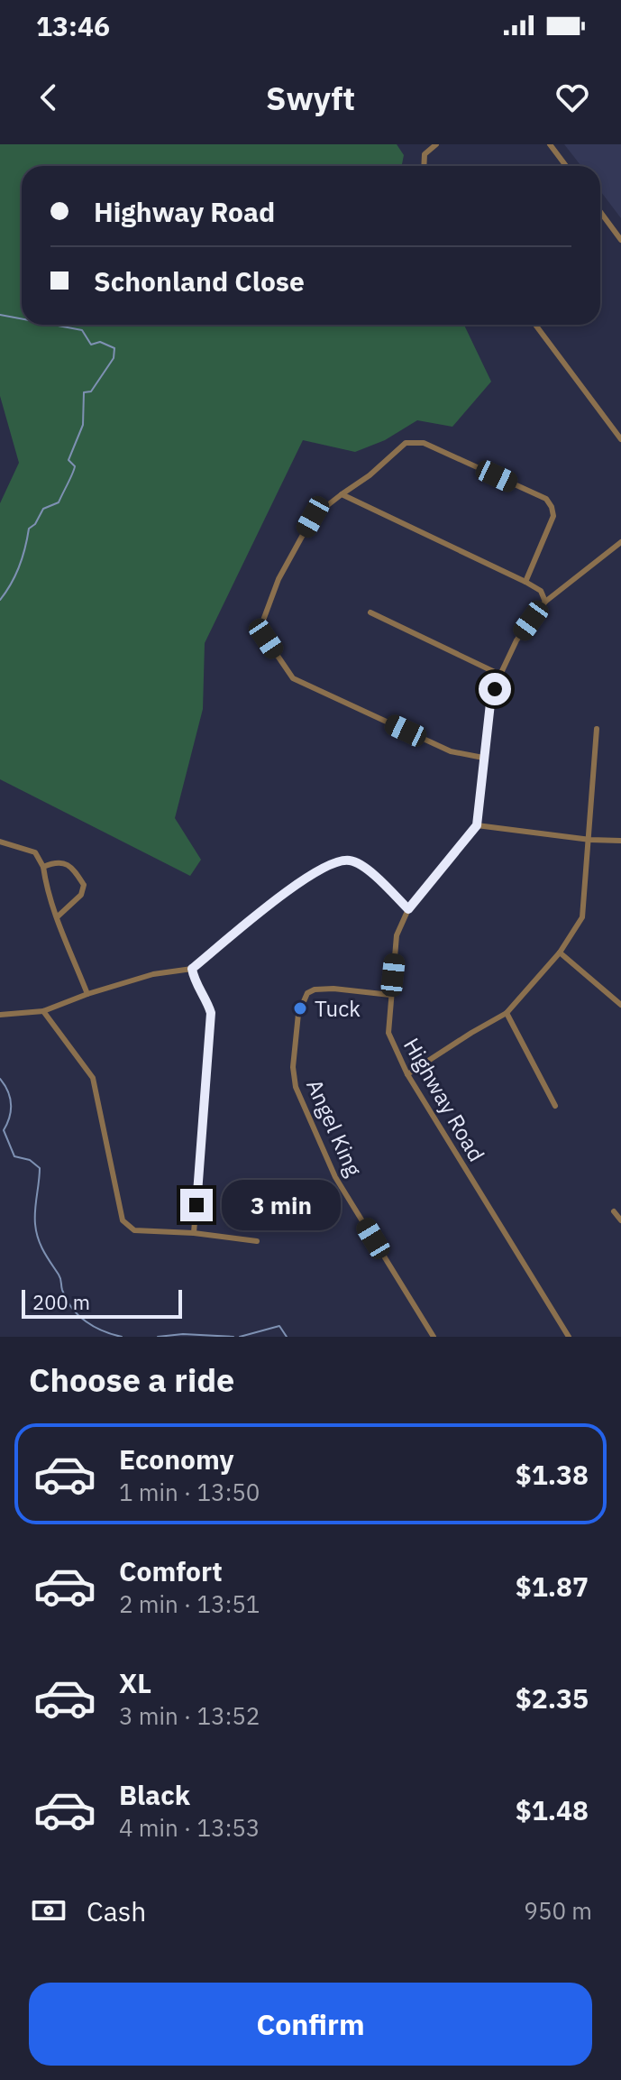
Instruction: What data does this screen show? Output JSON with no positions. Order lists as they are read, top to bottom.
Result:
{
  "streets": {
    "street": ["Highway Road", "Angel King"]
  },
  "crossings": [
    ["Highway Road", "Angel King"]
  ],
  "places": ["Tuck"],
  "scale_bar": "200 m",
  "page": {
    "status": "13:46",
    "header": "Swyft",
    "banner": ["Highway Road", "Schonland Close"],
    "bubble": "3 min",
    "scale": "200 m",
    "heading": "Choose a ride",
    "list": [
      {
        "name": "Economy",
        "note": "1 min · 13:50",
        "value": "$1.38"
      },
      {
        "name": "Comfort",
        "note": "2 min · 13:51",
        "value": "$1.87"
      },
      {
        "name": "XL",
        "note": "3 min · 13:52",
        "value": "$2.35"
      },
      {
        "name": "Black",
        "note": "4 min · 13:53",
        "value": "$1.48"
      }
    ],
    "pay": ["Cash", "950 m"],
    "buttons": "Confirm"
  }
}
